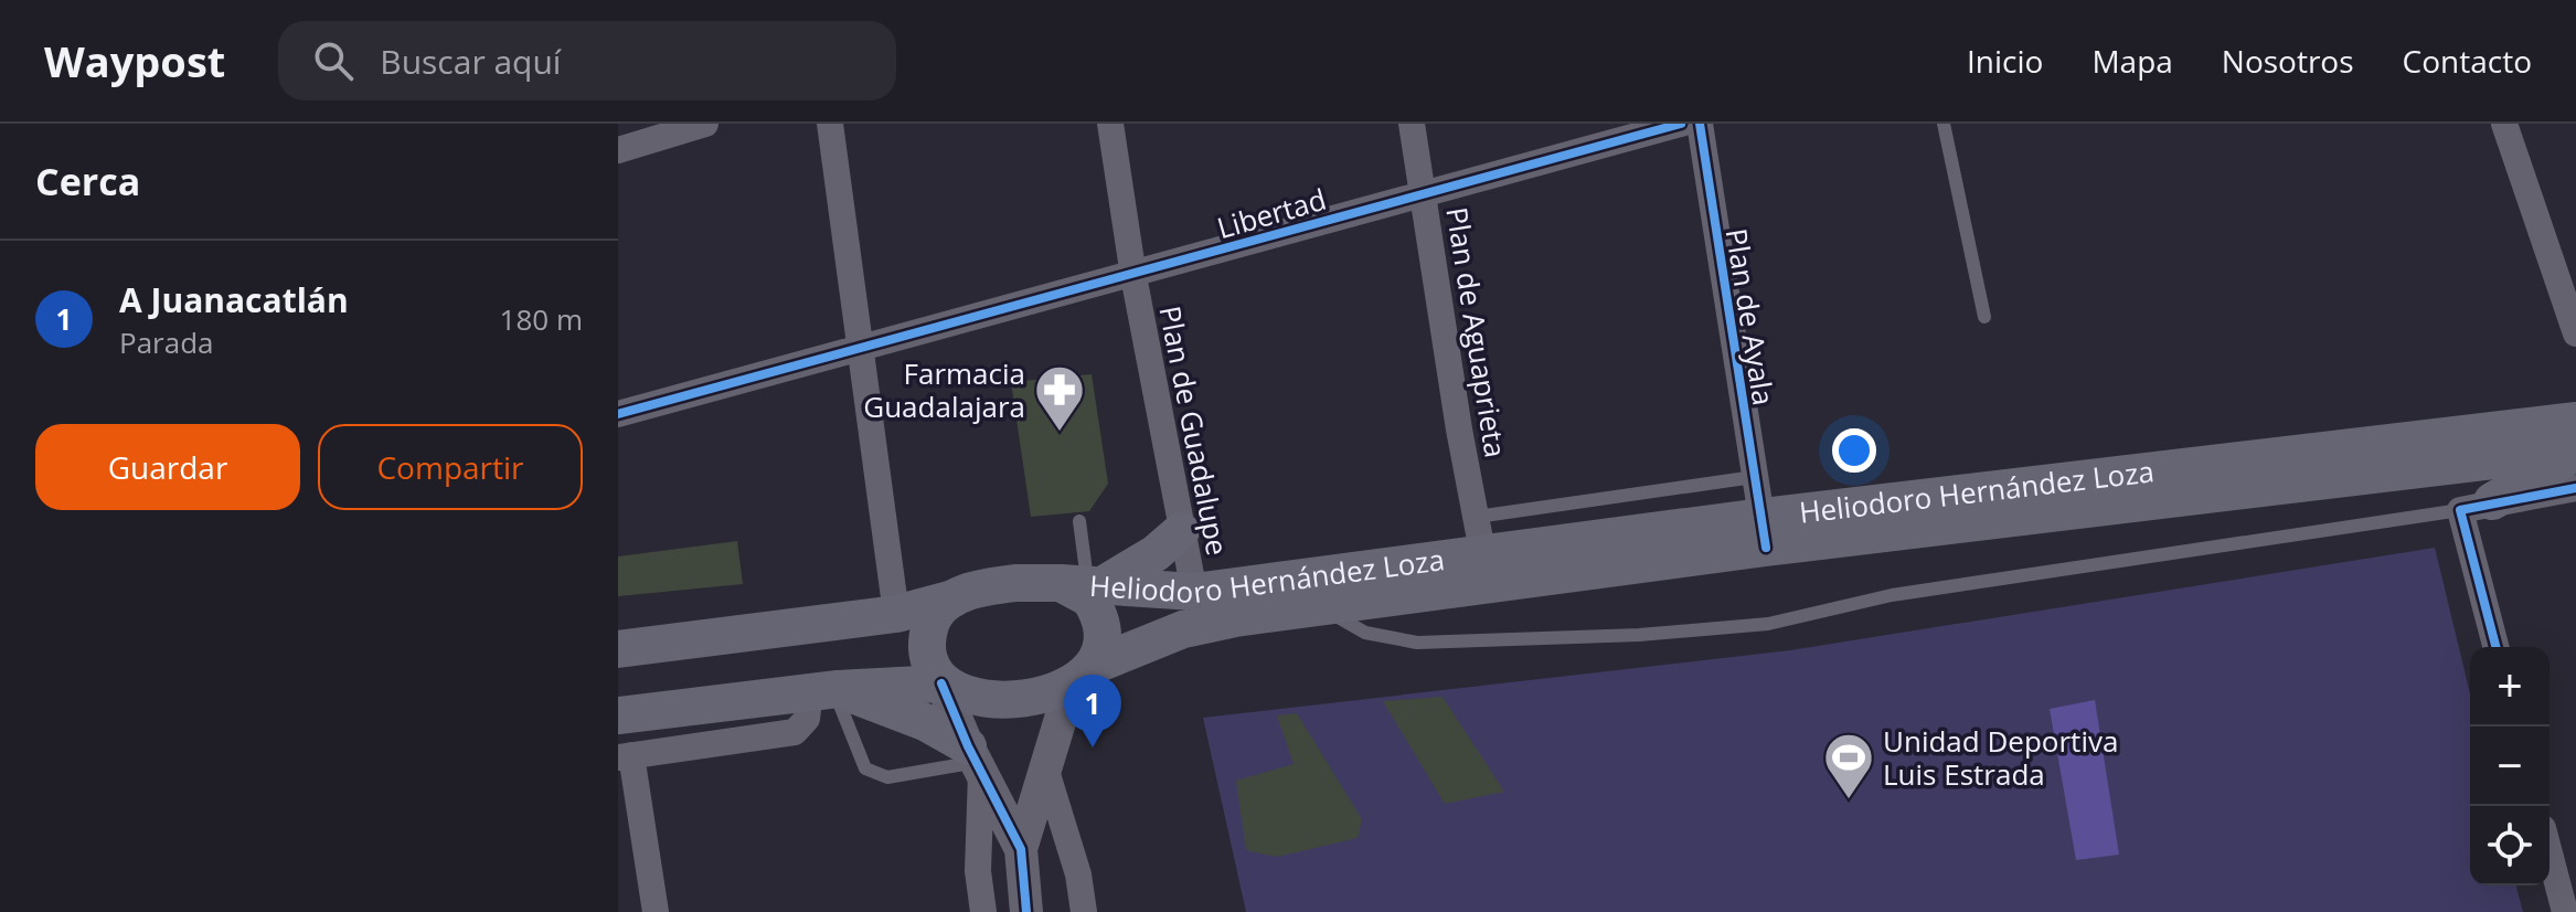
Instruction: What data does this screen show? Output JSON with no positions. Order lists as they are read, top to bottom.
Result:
{
  "streets": {
    "main road": ["Heliodoro Hernández Loza"],
    "street": [
      "Libertad",
      "Plan de Ayala",
      "Plan de Aguaprieta",
      "Plan de Guadalupe"
    ]
  },
  "crossings": [
    ["Libertad", "Plan de Aguaprieta"],
    ["Libertad", "Plan de Guadalupe"],
    ["Plan de Ayala", "Heliodoro Hernández Loza"],
    ["Plan de Aguaprieta", "Heliodoro Hernández Loza"],
    ["Plan de Guadalupe", "Heliodoro Hernández Loza"]
  ],
  "places": {
    "pharmacy": ["Farmacia Guadalajara"],
    "sports": ["Unidad Deportiva Luis Estrada"]
  },
  "page": {
    "header": "Waypost",
    "search": "Buscar aquí",
    "nav": [
      "Inicio",
      "Mapa",
      "Nosotros",
      "Contacto"
    ],
    "heading": "Cerca",
    "list": [
      {
        "mark": "1",
        "name": "A Juanacatlán",
        "note": "Parada",
        "value": "180 m"
      }
    ],
    "buttons": ["Guardar", "Compartir"],
    "map_buttons": ["+", "−"],
    "pins": "1"
  }
}
